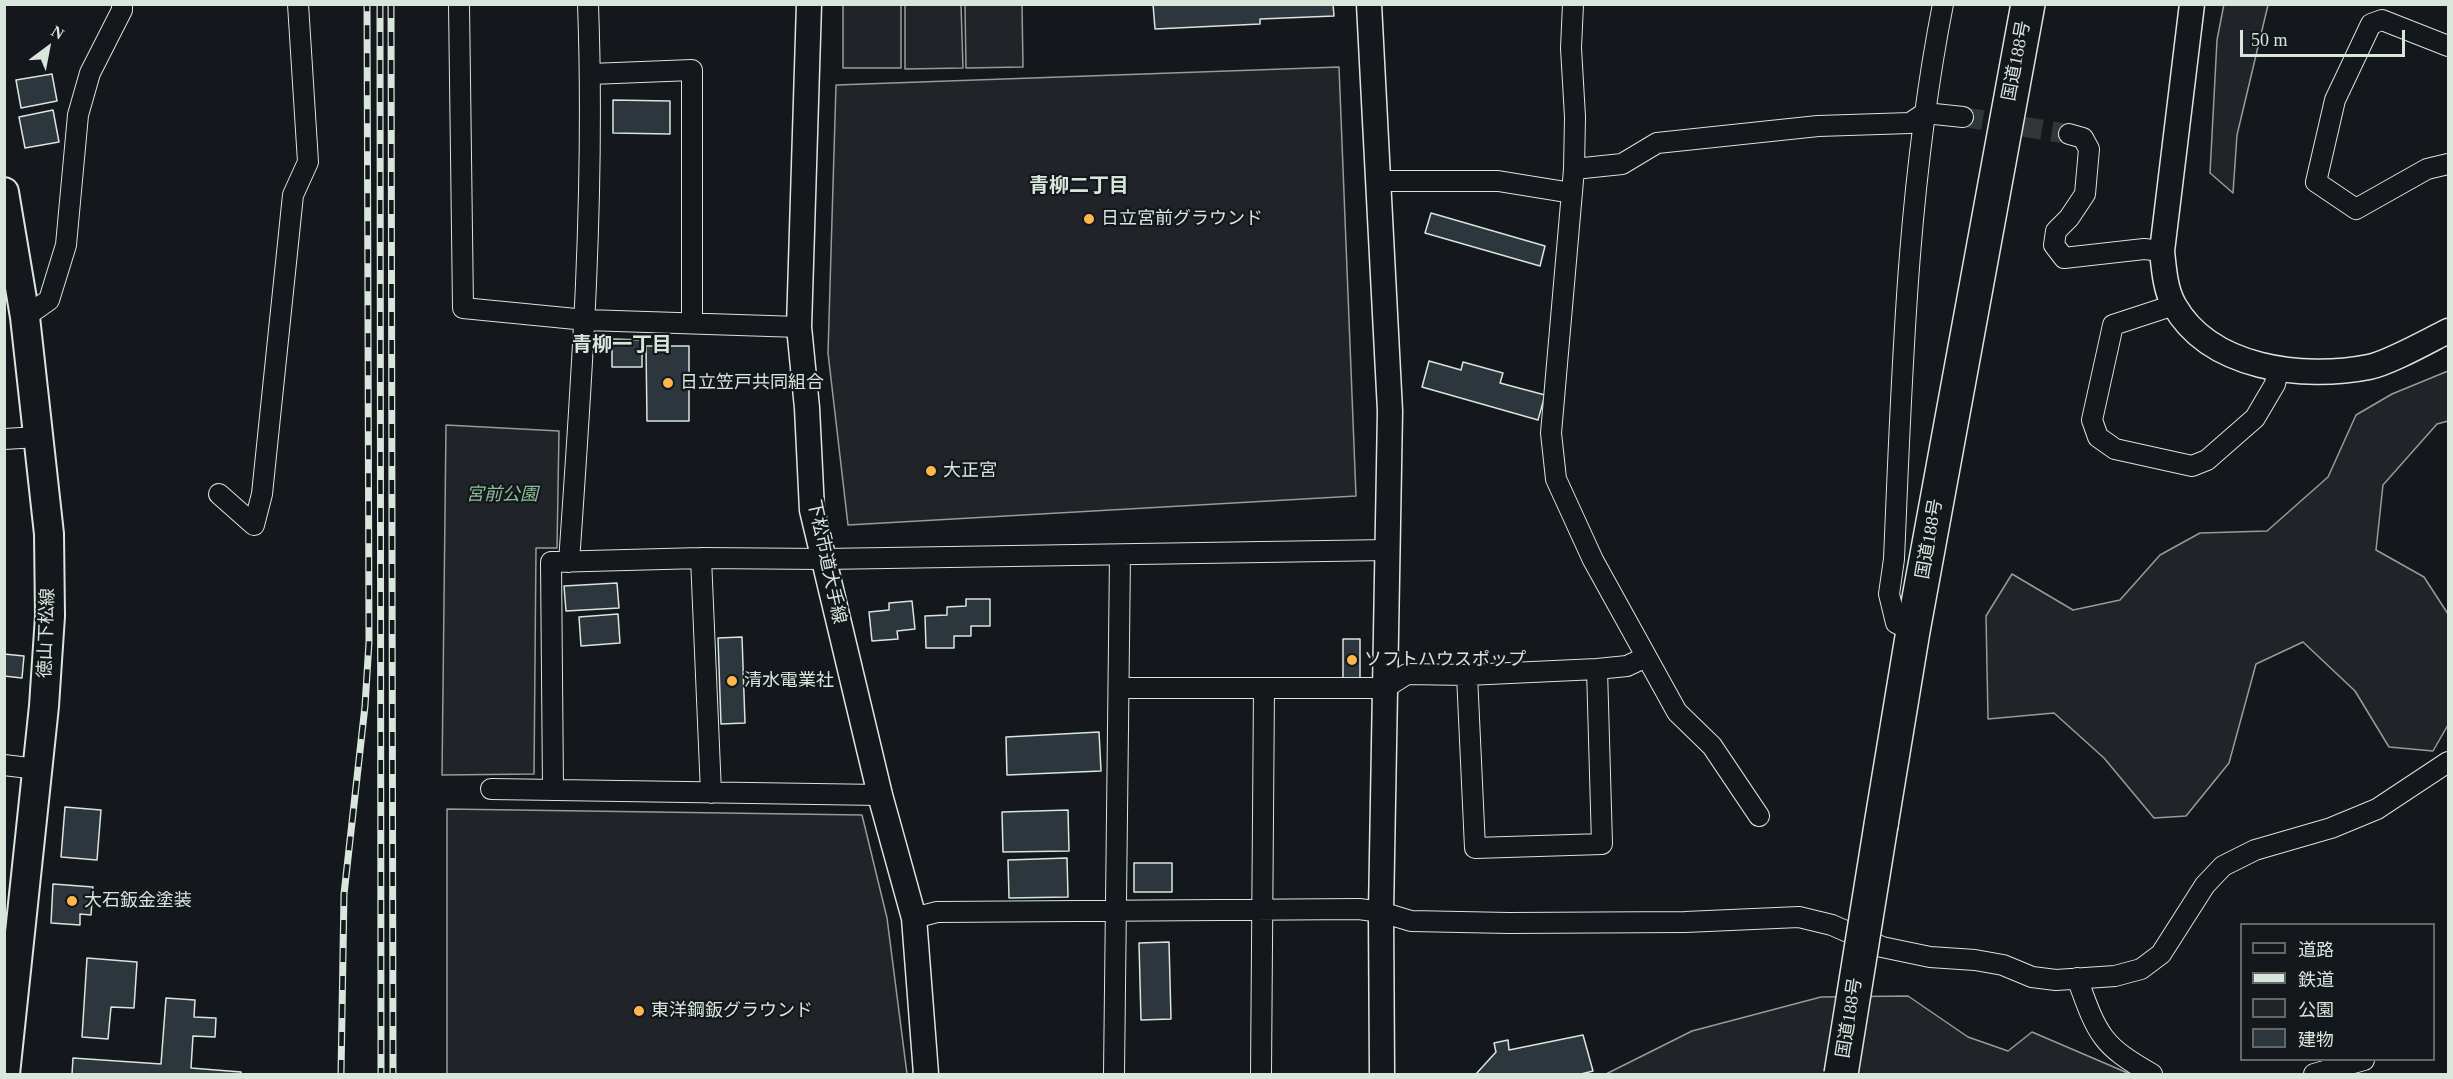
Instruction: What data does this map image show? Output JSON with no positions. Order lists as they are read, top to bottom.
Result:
{
  "streets": {
    "highway": ["国道188号"],
    "main road": ["徳山下松線"],
    "street": ["下松市道大手線"]
  },
  "districts": ["青柳二丁目", "青柳一丁目"],
  "parks": ["宮前公園"],
  "places": [
    "日立宮前グラウンド",
    "日立笠戸共同組合",
    "大正宮",
    "ソフトハウスポップ",
    "清水電業社",
    "大石鈑金塗装",
    "東洋鋼鈑グラウンド"
  ],
  "legend": [
    "道路",
    "鉄道",
    "公園",
    "建物"
  ],
  "scale_bar": "50 m",
  "north": "top right"
}
